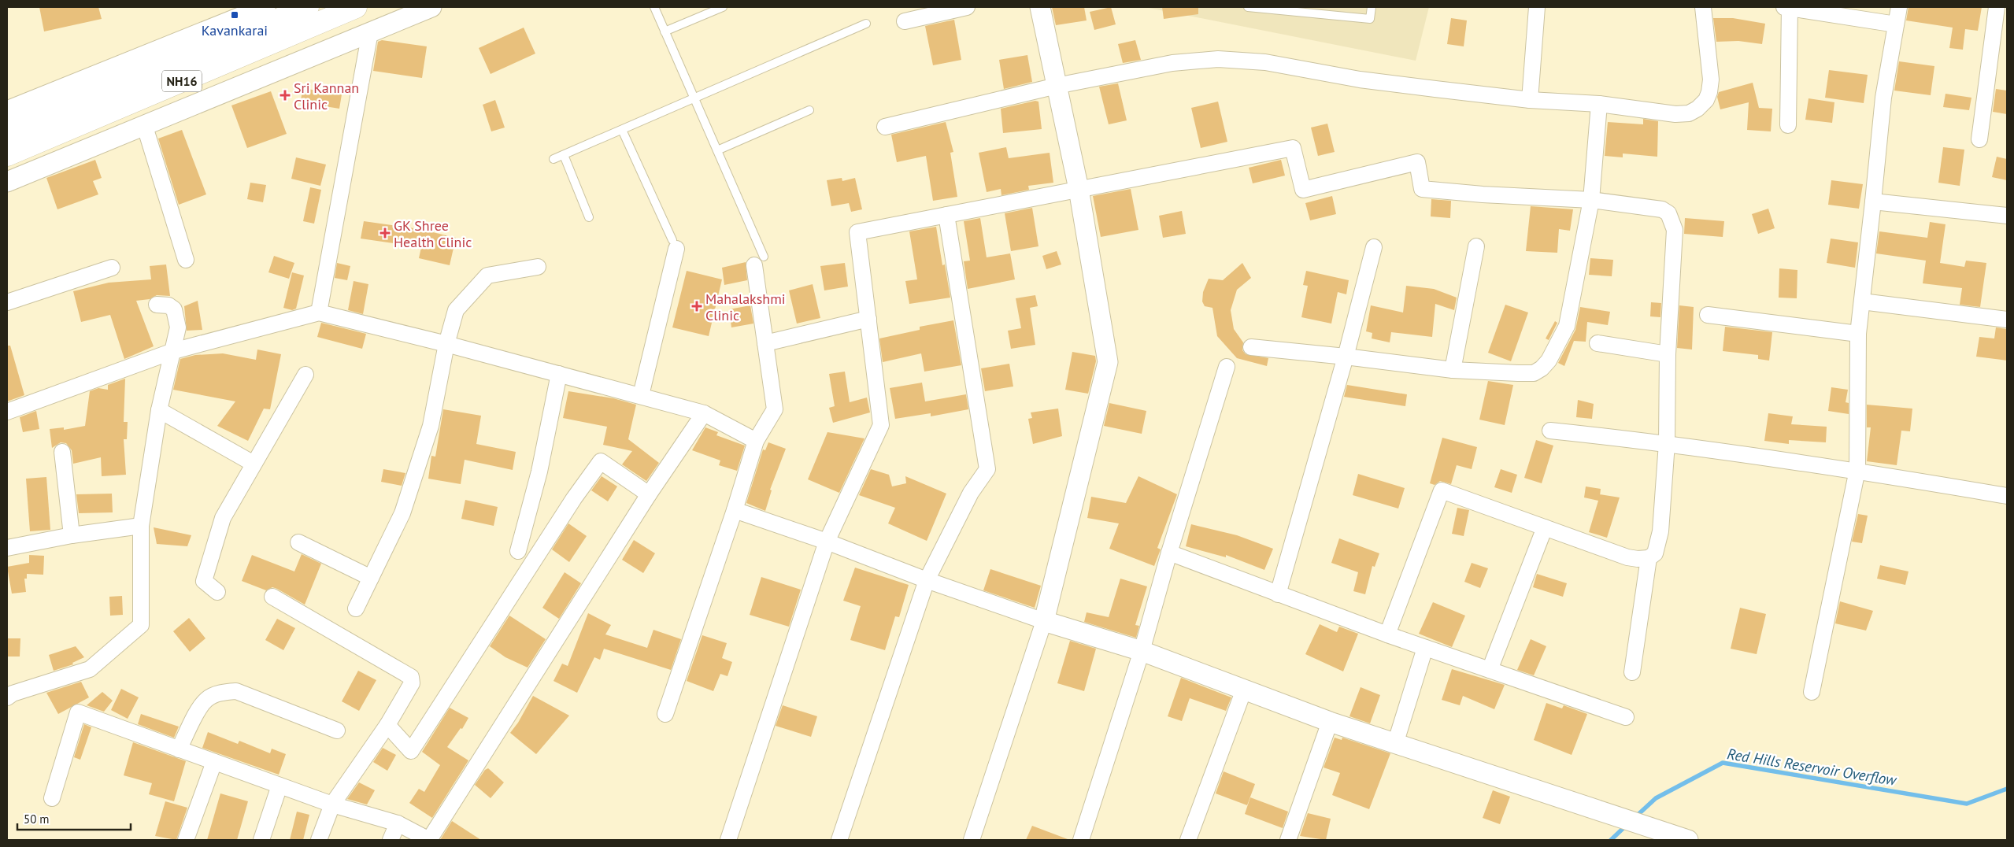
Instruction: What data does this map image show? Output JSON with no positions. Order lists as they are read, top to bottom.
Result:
{
  "streets": {
    "highway": ["NH16"]
  },
  "water": ["Red Hills Reservoir Overflow"],
  "places": {
    "transit": ["Kavankarai"],
    "health": ["Sri Kannan Clinic", "GK Shree Health Clinic", "Mahalakshmi Clinic"]
  },
  "scale_bar": "50 m"
}
